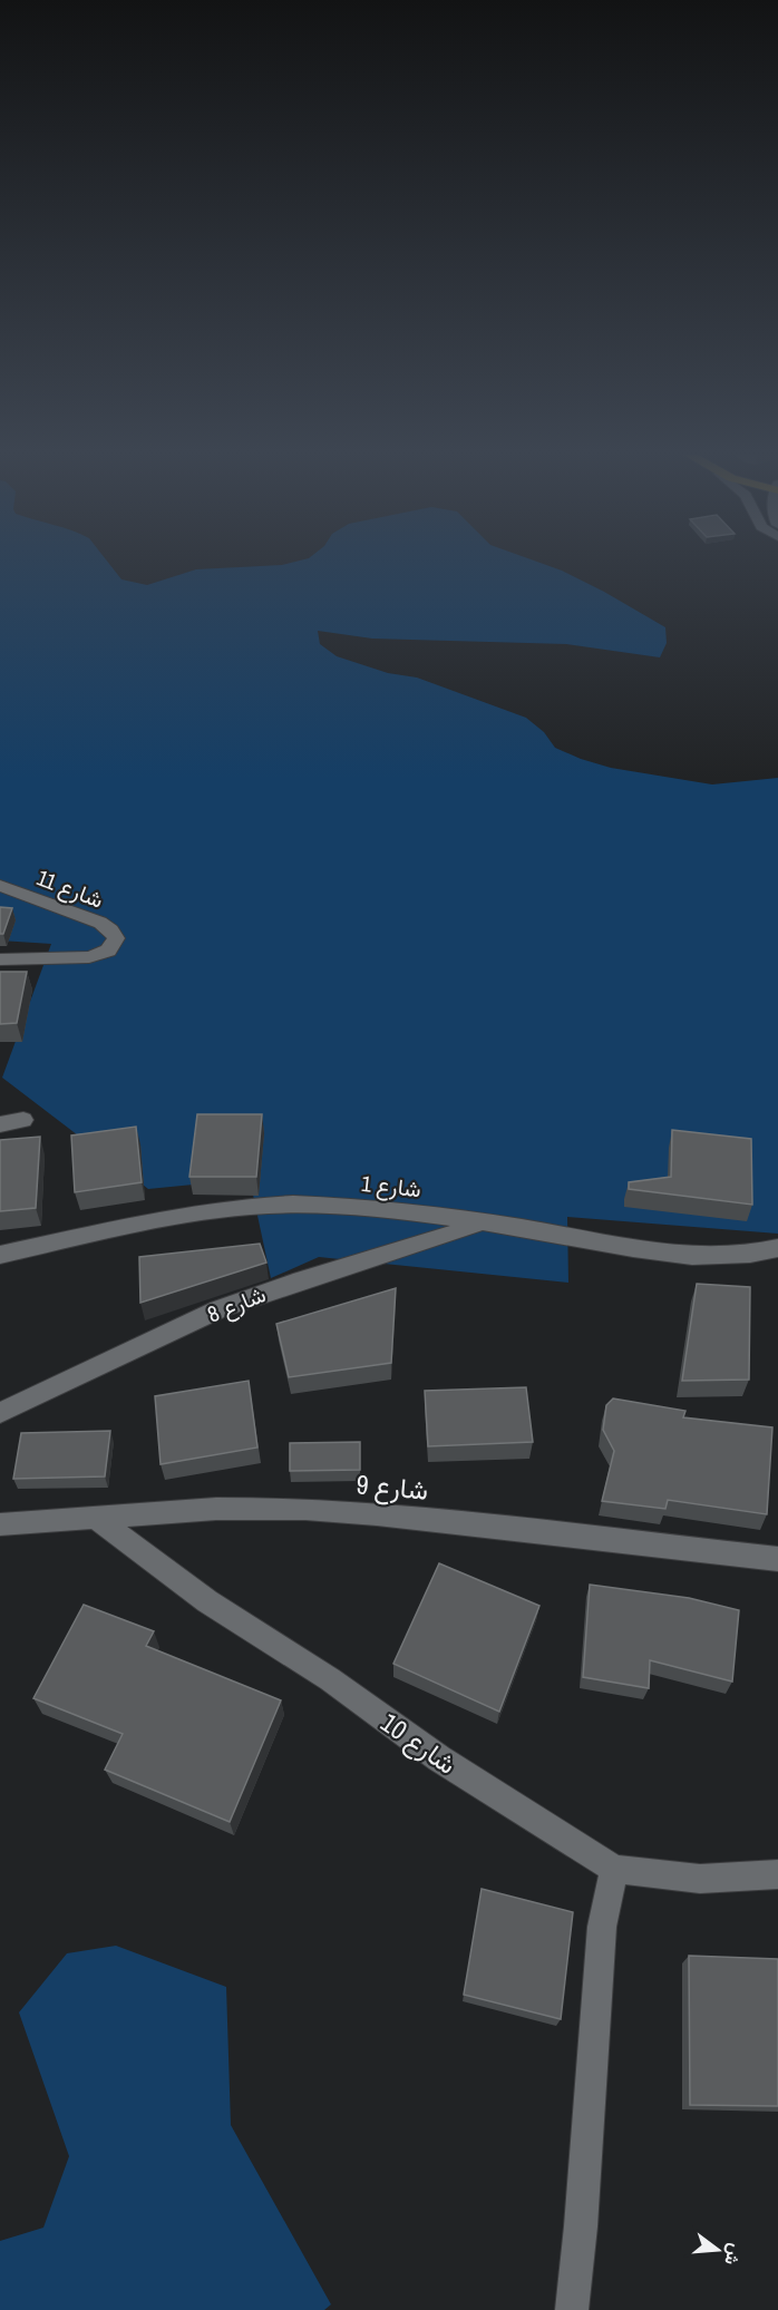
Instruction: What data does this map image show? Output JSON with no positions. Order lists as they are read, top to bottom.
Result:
{
  "streets": {
    "street": [
      "شارع 11",
      "شارع 1",
      "شارع 8",
      "شارع 9",
      "شارع 10"
    ]
  },
  "crossings": [
    ["شارع 1", "شارع 8"],
    ["شارع 9", "شارع 10"]
  ],
  "north": "right"
}
